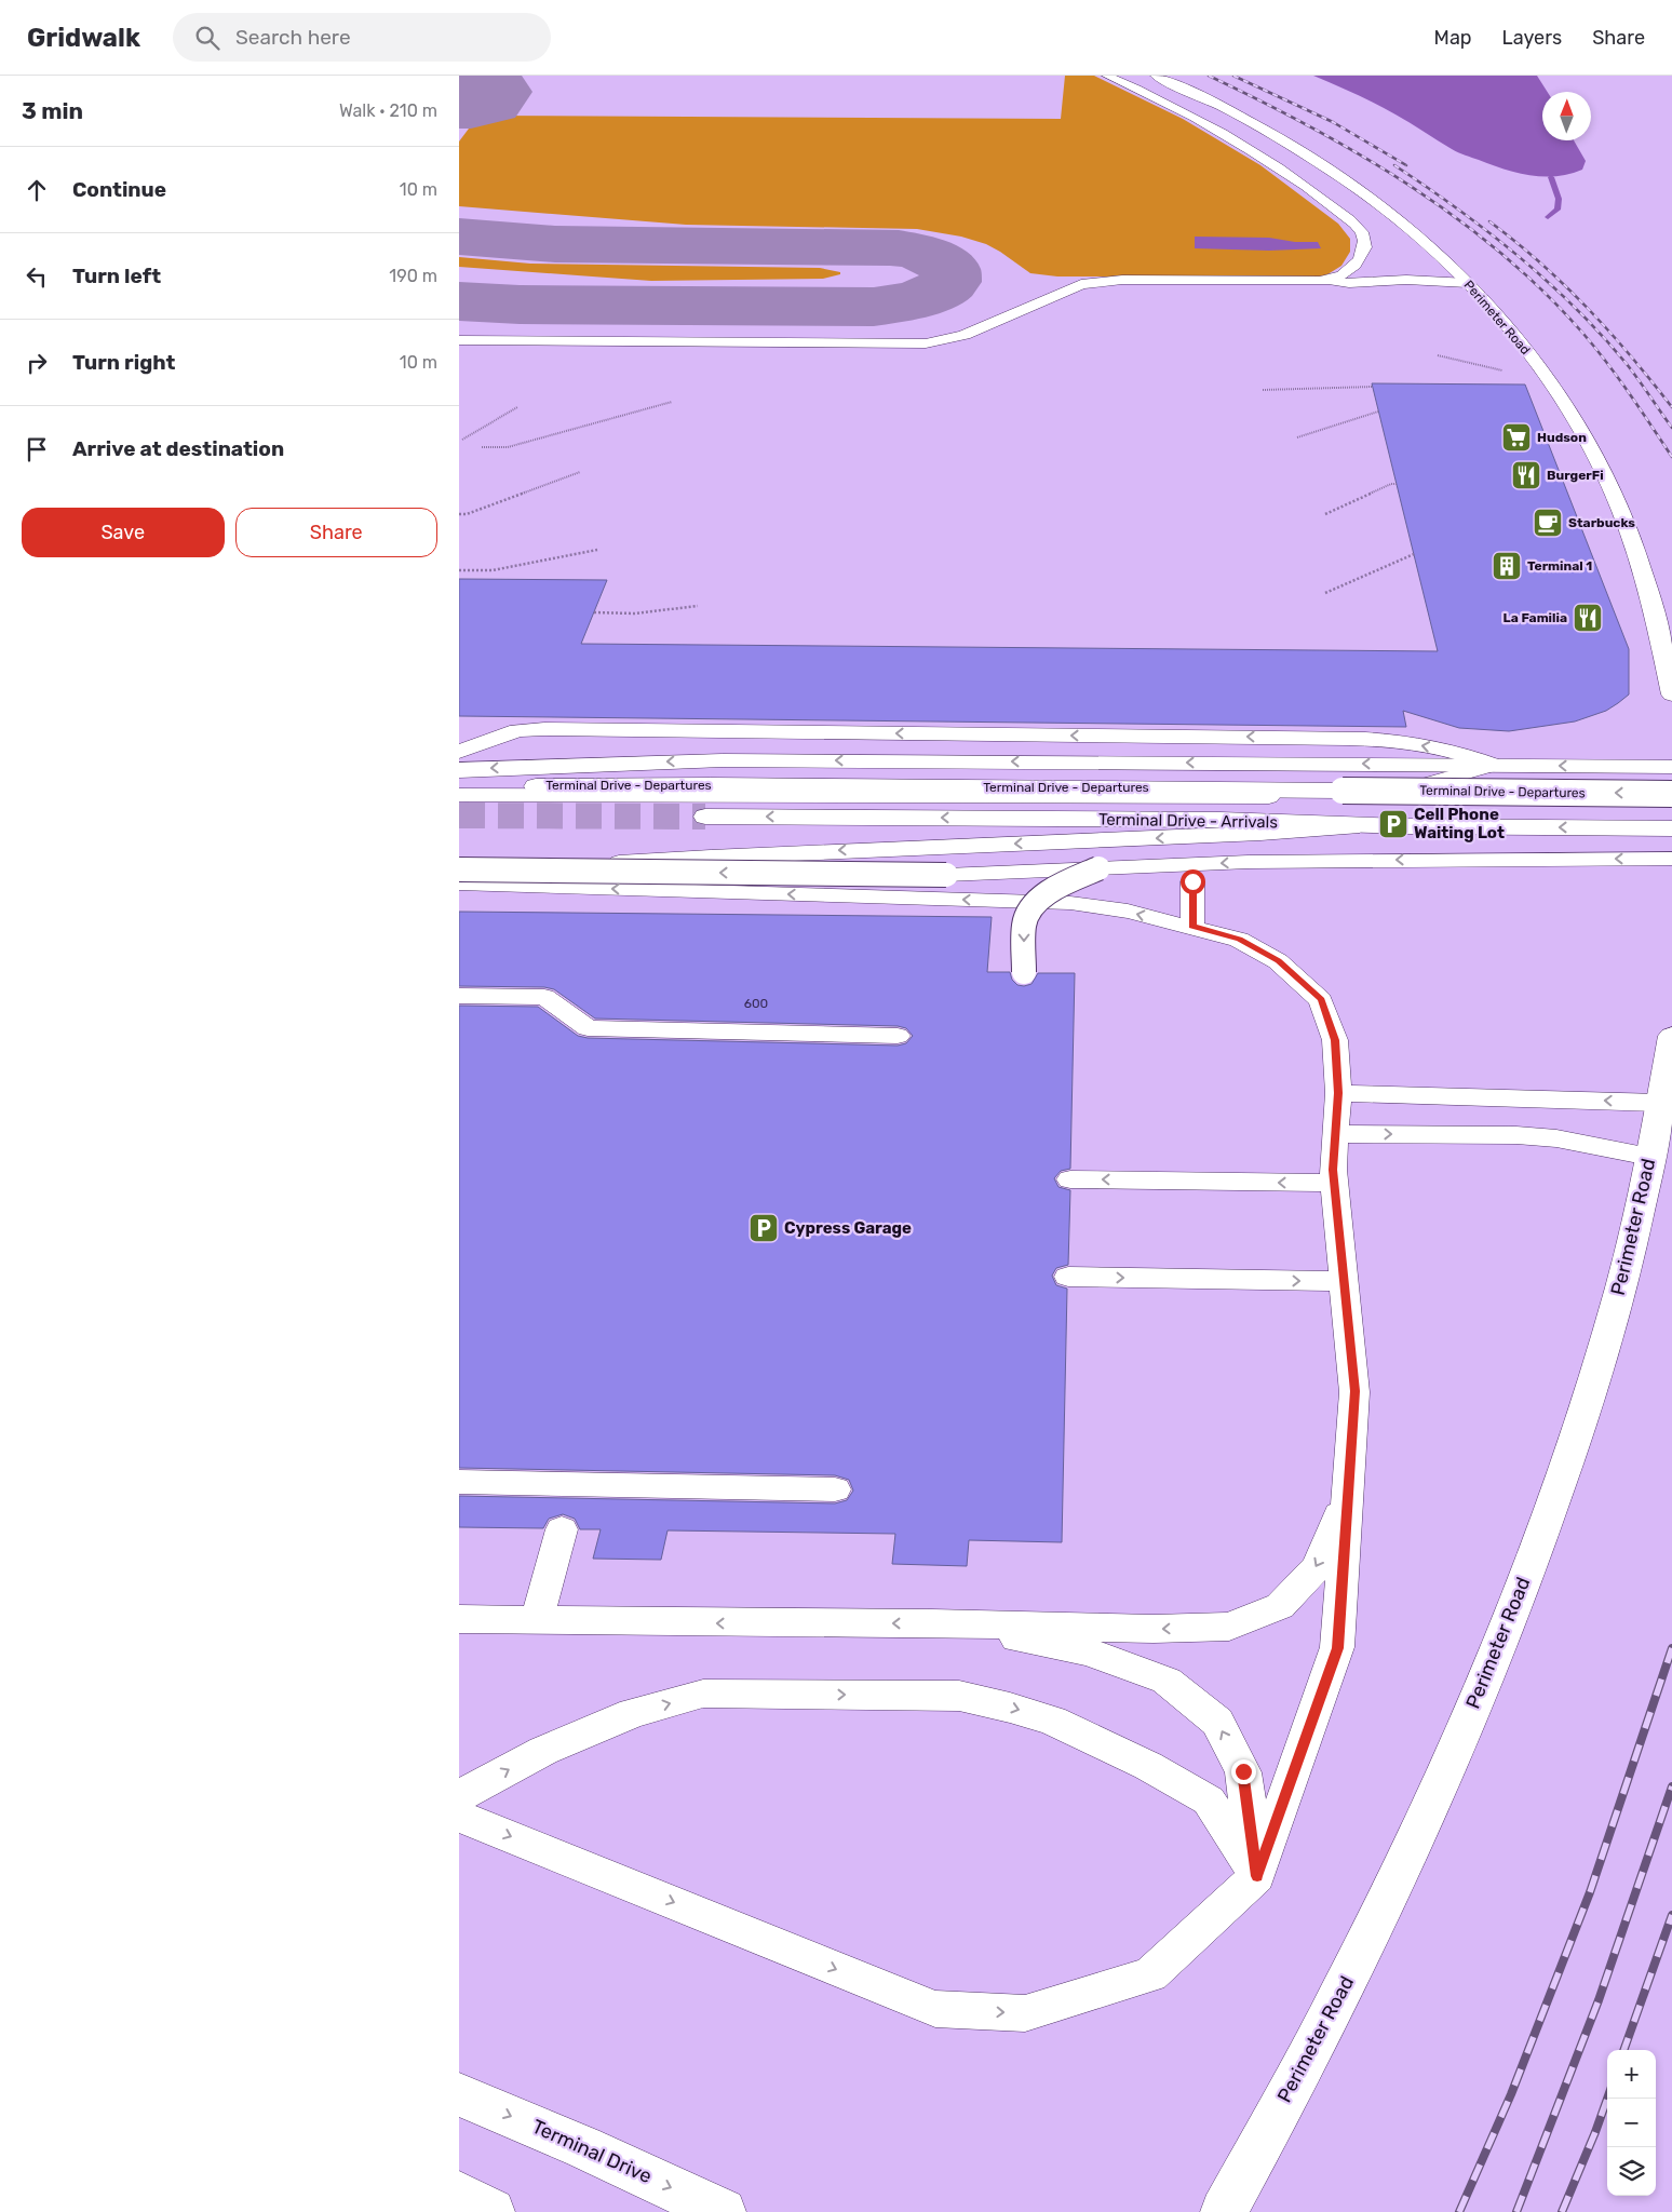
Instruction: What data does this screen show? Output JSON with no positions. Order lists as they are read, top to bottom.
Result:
{
  "streets": {
    "street": [
      "Perimeter Road",
      "Terminal Drive - Departures",
      "Terminal Drive - Arrivals",
      "Terminal Drive"
    ]
  },
  "one_way": ["Terminal Drive"],
  "places": {
    "supermarket": ["Hudson"],
    "restaurant": ["BurgerFi", "La Familia"],
    "cafe": ["Starbucks"],
    "building": ["Terminal 1"],
    "parking": ["Cell Phone Waiting Lot", "Cypress Garage"]
  },
  "house_numbers": ["600"],
  "north": "top",
  "page": {
    "header": "Gridwalk",
    "search": "Search here",
    "nav": ["Map", "Layers", "Share"],
    "heading": ["3 min", "Walk · 210 m"],
    "list": [
      ["Continue", "10 m"],
      ["Turn left", "190 m"],
      ["Turn right", "10 m"],
      "Arrive at destination"
    ],
    "buttons": ["Save", "Share"],
    "map_buttons": ["+", "−"]
  }
}
